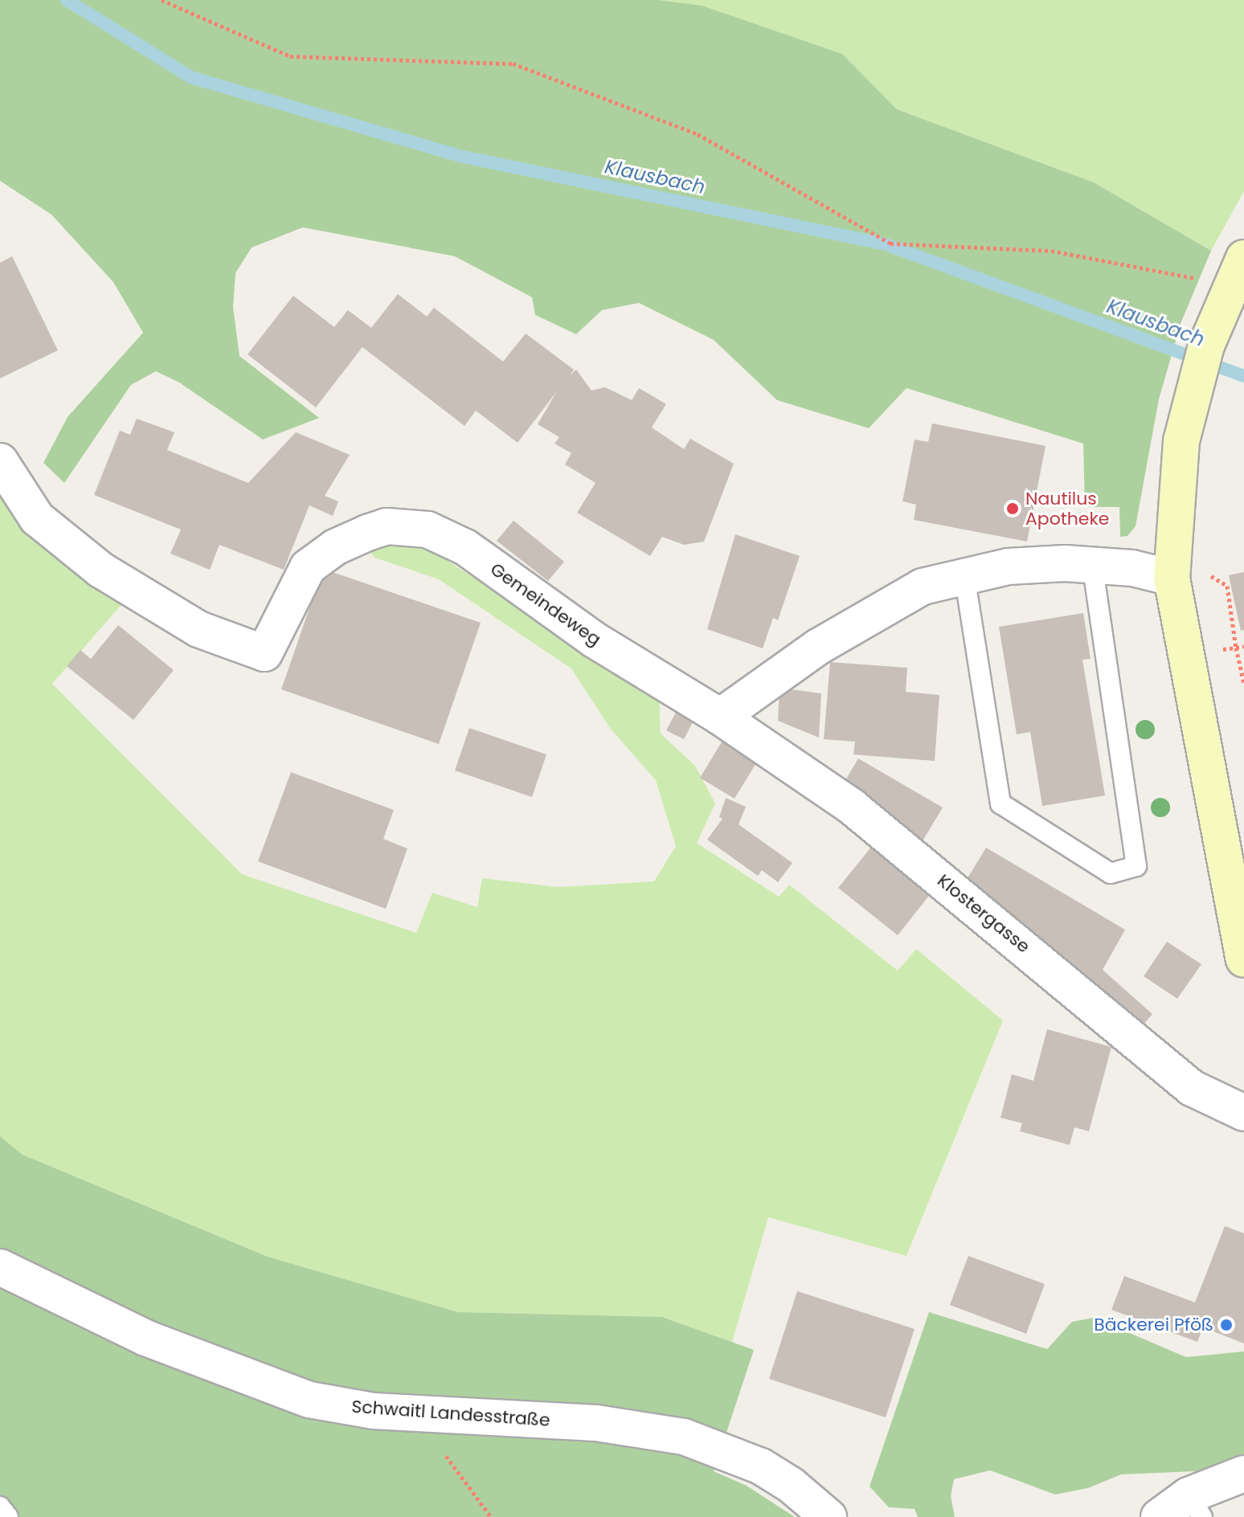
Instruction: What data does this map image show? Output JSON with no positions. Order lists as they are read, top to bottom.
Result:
{
  "streets": {
    "street": ["Gemeindeweg", "Klostergasse", "Schwaitl Landesstraße"]
  },
  "crossings": [
    ["Gemeindeweg", "Klostergasse"]
  ],
  "water": ["Klausbach"],
  "places": ["Nautilus Apotheke", "Bäckerei Pföß"]
}
